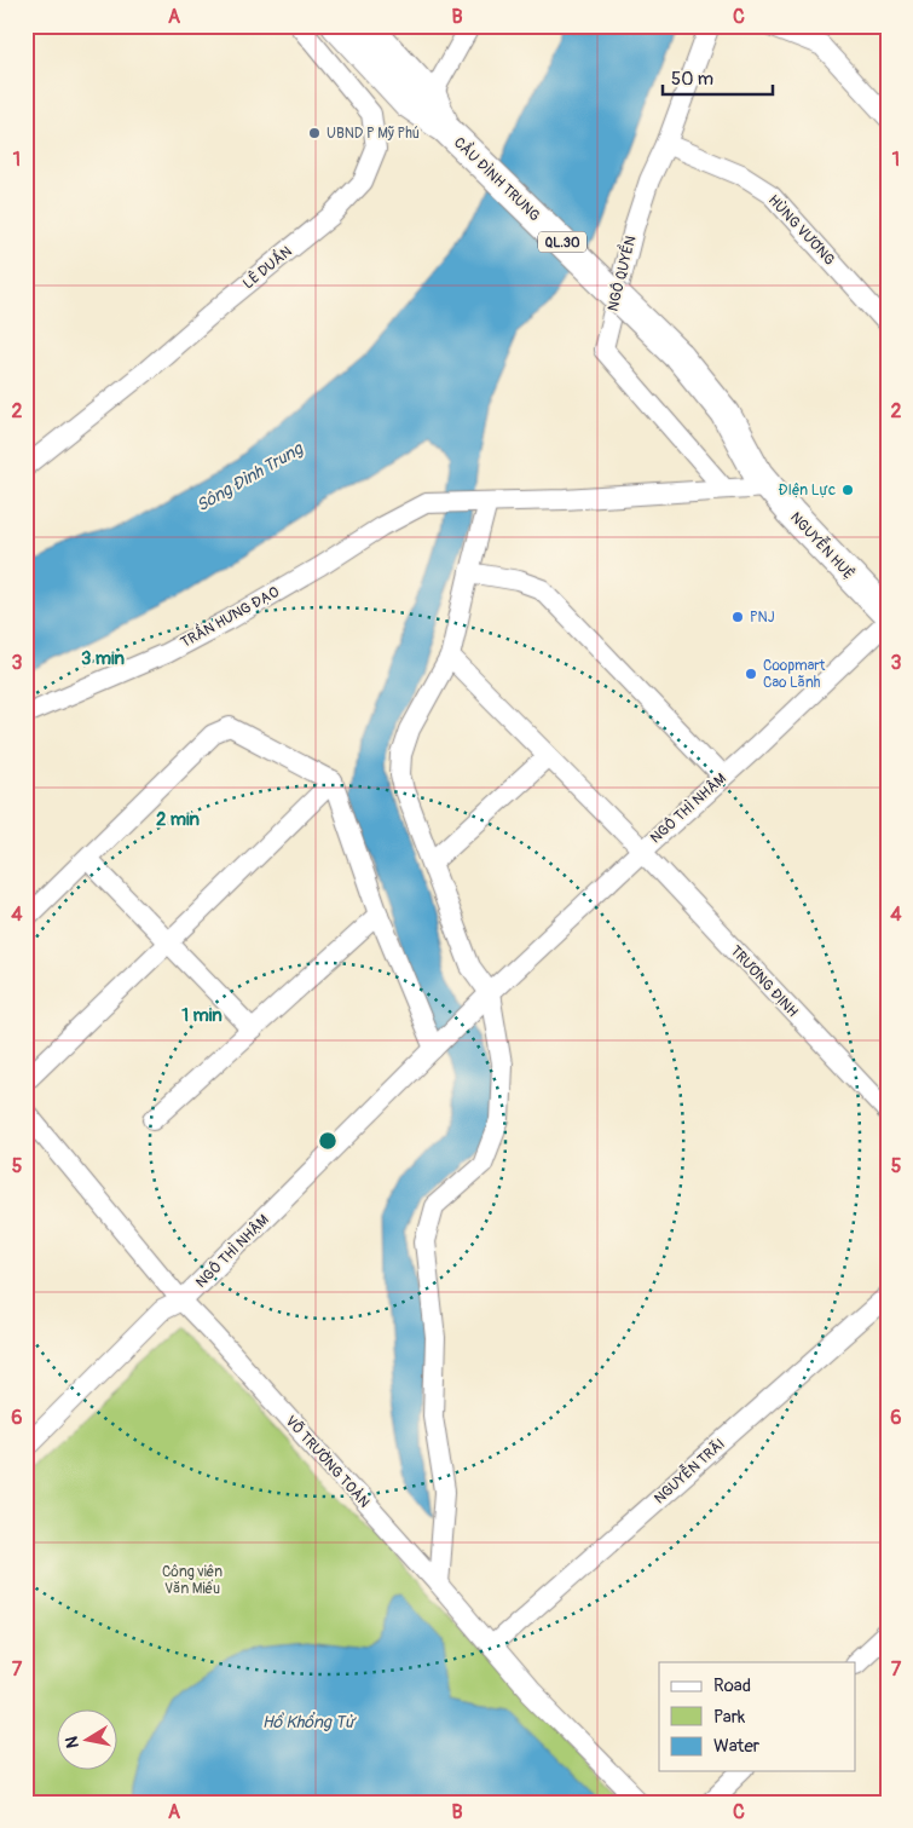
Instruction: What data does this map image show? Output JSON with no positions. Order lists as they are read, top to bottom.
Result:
{
  "streets": {
    "highway": ["CẦU ĐÌNH TRUNG", "QL.30", "NGUYỄN HUỆ"],
    "street": [
      "HÙNG VƯƠNG",
      "LÊ DUẨN",
      "NGÔ QUYỀN",
      "TRẦN HƯNG ĐẠO",
      "NGÔ THÌ NHẬM",
      "TRƯƠNG ĐỊNH",
      "VÕ TRƯỜNG TOẢN",
      "NGUYỄN TRÃI"
    ]
  },
  "crossings": [
    ["CẦU ĐÌNH TRUNG", "QL.30"],
    ["CẦU ĐÌNH TRUNG", "NGUYỄN HUỆ"],
    ["HÙNG VƯƠNG", "NGÔ QUYỀN"],
    ["NGÔ THÌ NHẬM", "TRƯƠNG ĐỊNH"],
    ["NGÔ THÌ NHẬM", "VÕ TRƯỜNG TOẢN"],
    ["VÕ TRƯỜNG TOẢN", "NGUYỄN TRÃI"]
  ],
  "water": ["Sông Đình Trung", "Hồ Khổng Tử"],
  "parks": ["Công viên Văn Miếu"],
  "places": [
    "UBND P Mỹ Phú",
    "ĐIện Lực",
    "PNJ",
    "Coopmart Cao Lãnh"
  ],
  "legend": ["Road", "Park", "Water"],
  "scale_bar": "50 m",
  "north": "left",
  "grid": {
    "columns": ["A", "B", "C"],
    "rows": [
      "1",
      "2",
      "3",
      "4",
      "5",
      "6",
      "7"
    ]
  },
  "rings": ["3 min", "2 min", "1 min"]
}
